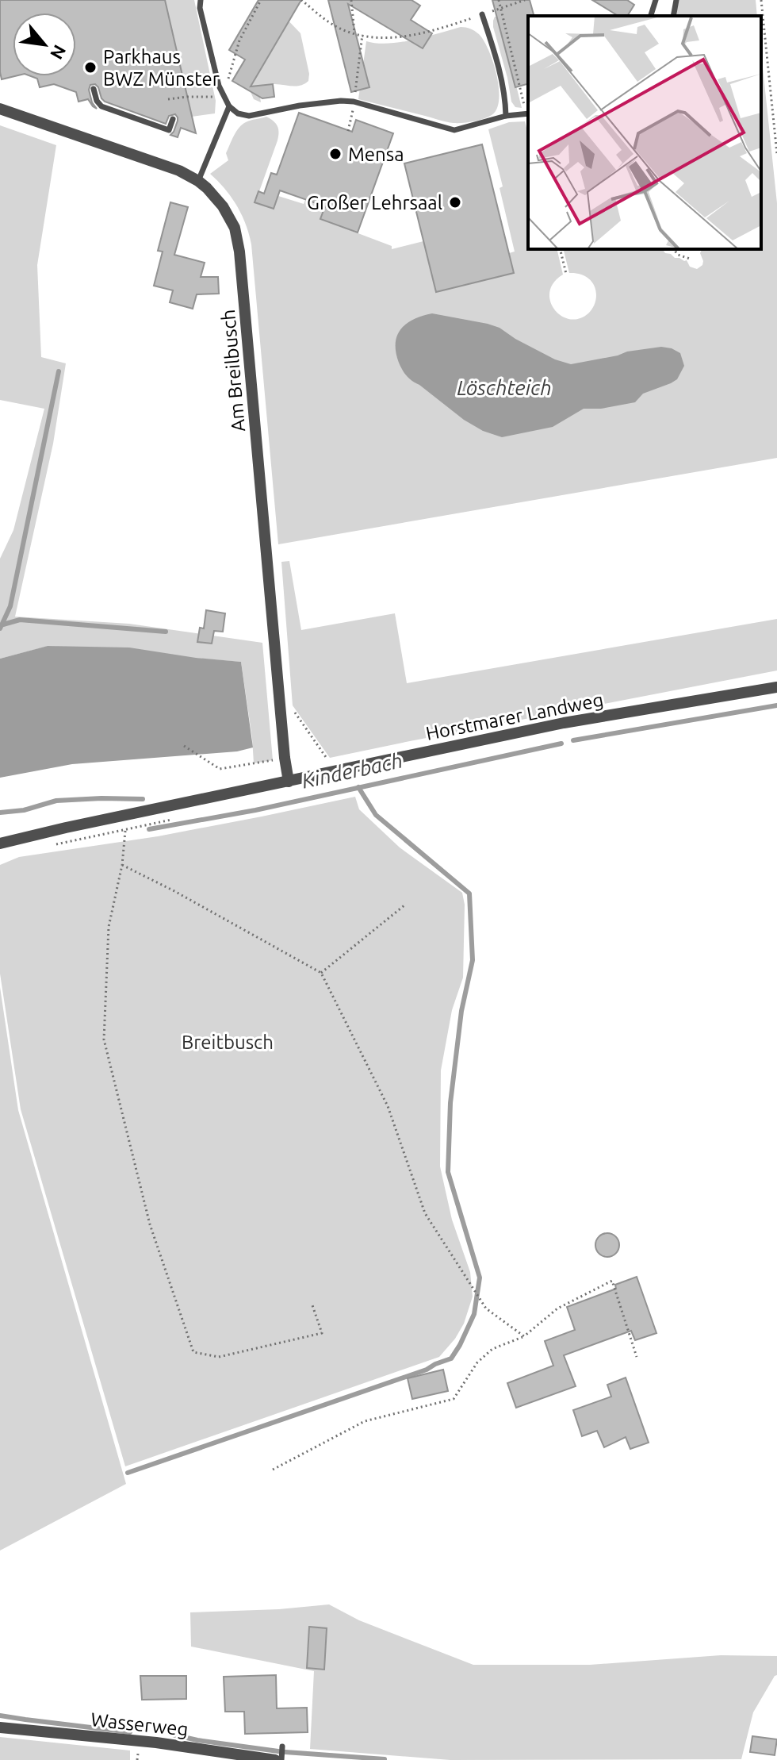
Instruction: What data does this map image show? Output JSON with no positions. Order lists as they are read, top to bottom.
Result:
{
  "streets": {
    "street": ["Am Breilbusch", "Horstmarer Landweg", "Wasserweg"]
  },
  "crossings": [
    ["Am Breilbusch", "Horstmarer Landweg"]
  ],
  "water": ["Löschteich", "Kinderbach"],
  "parks": ["Breitbusch"],
  "places": ["Parkhaus BWZ Münster", "Mensa", "Großer Lehrsaal"],
  "north": "bottom right"
}
